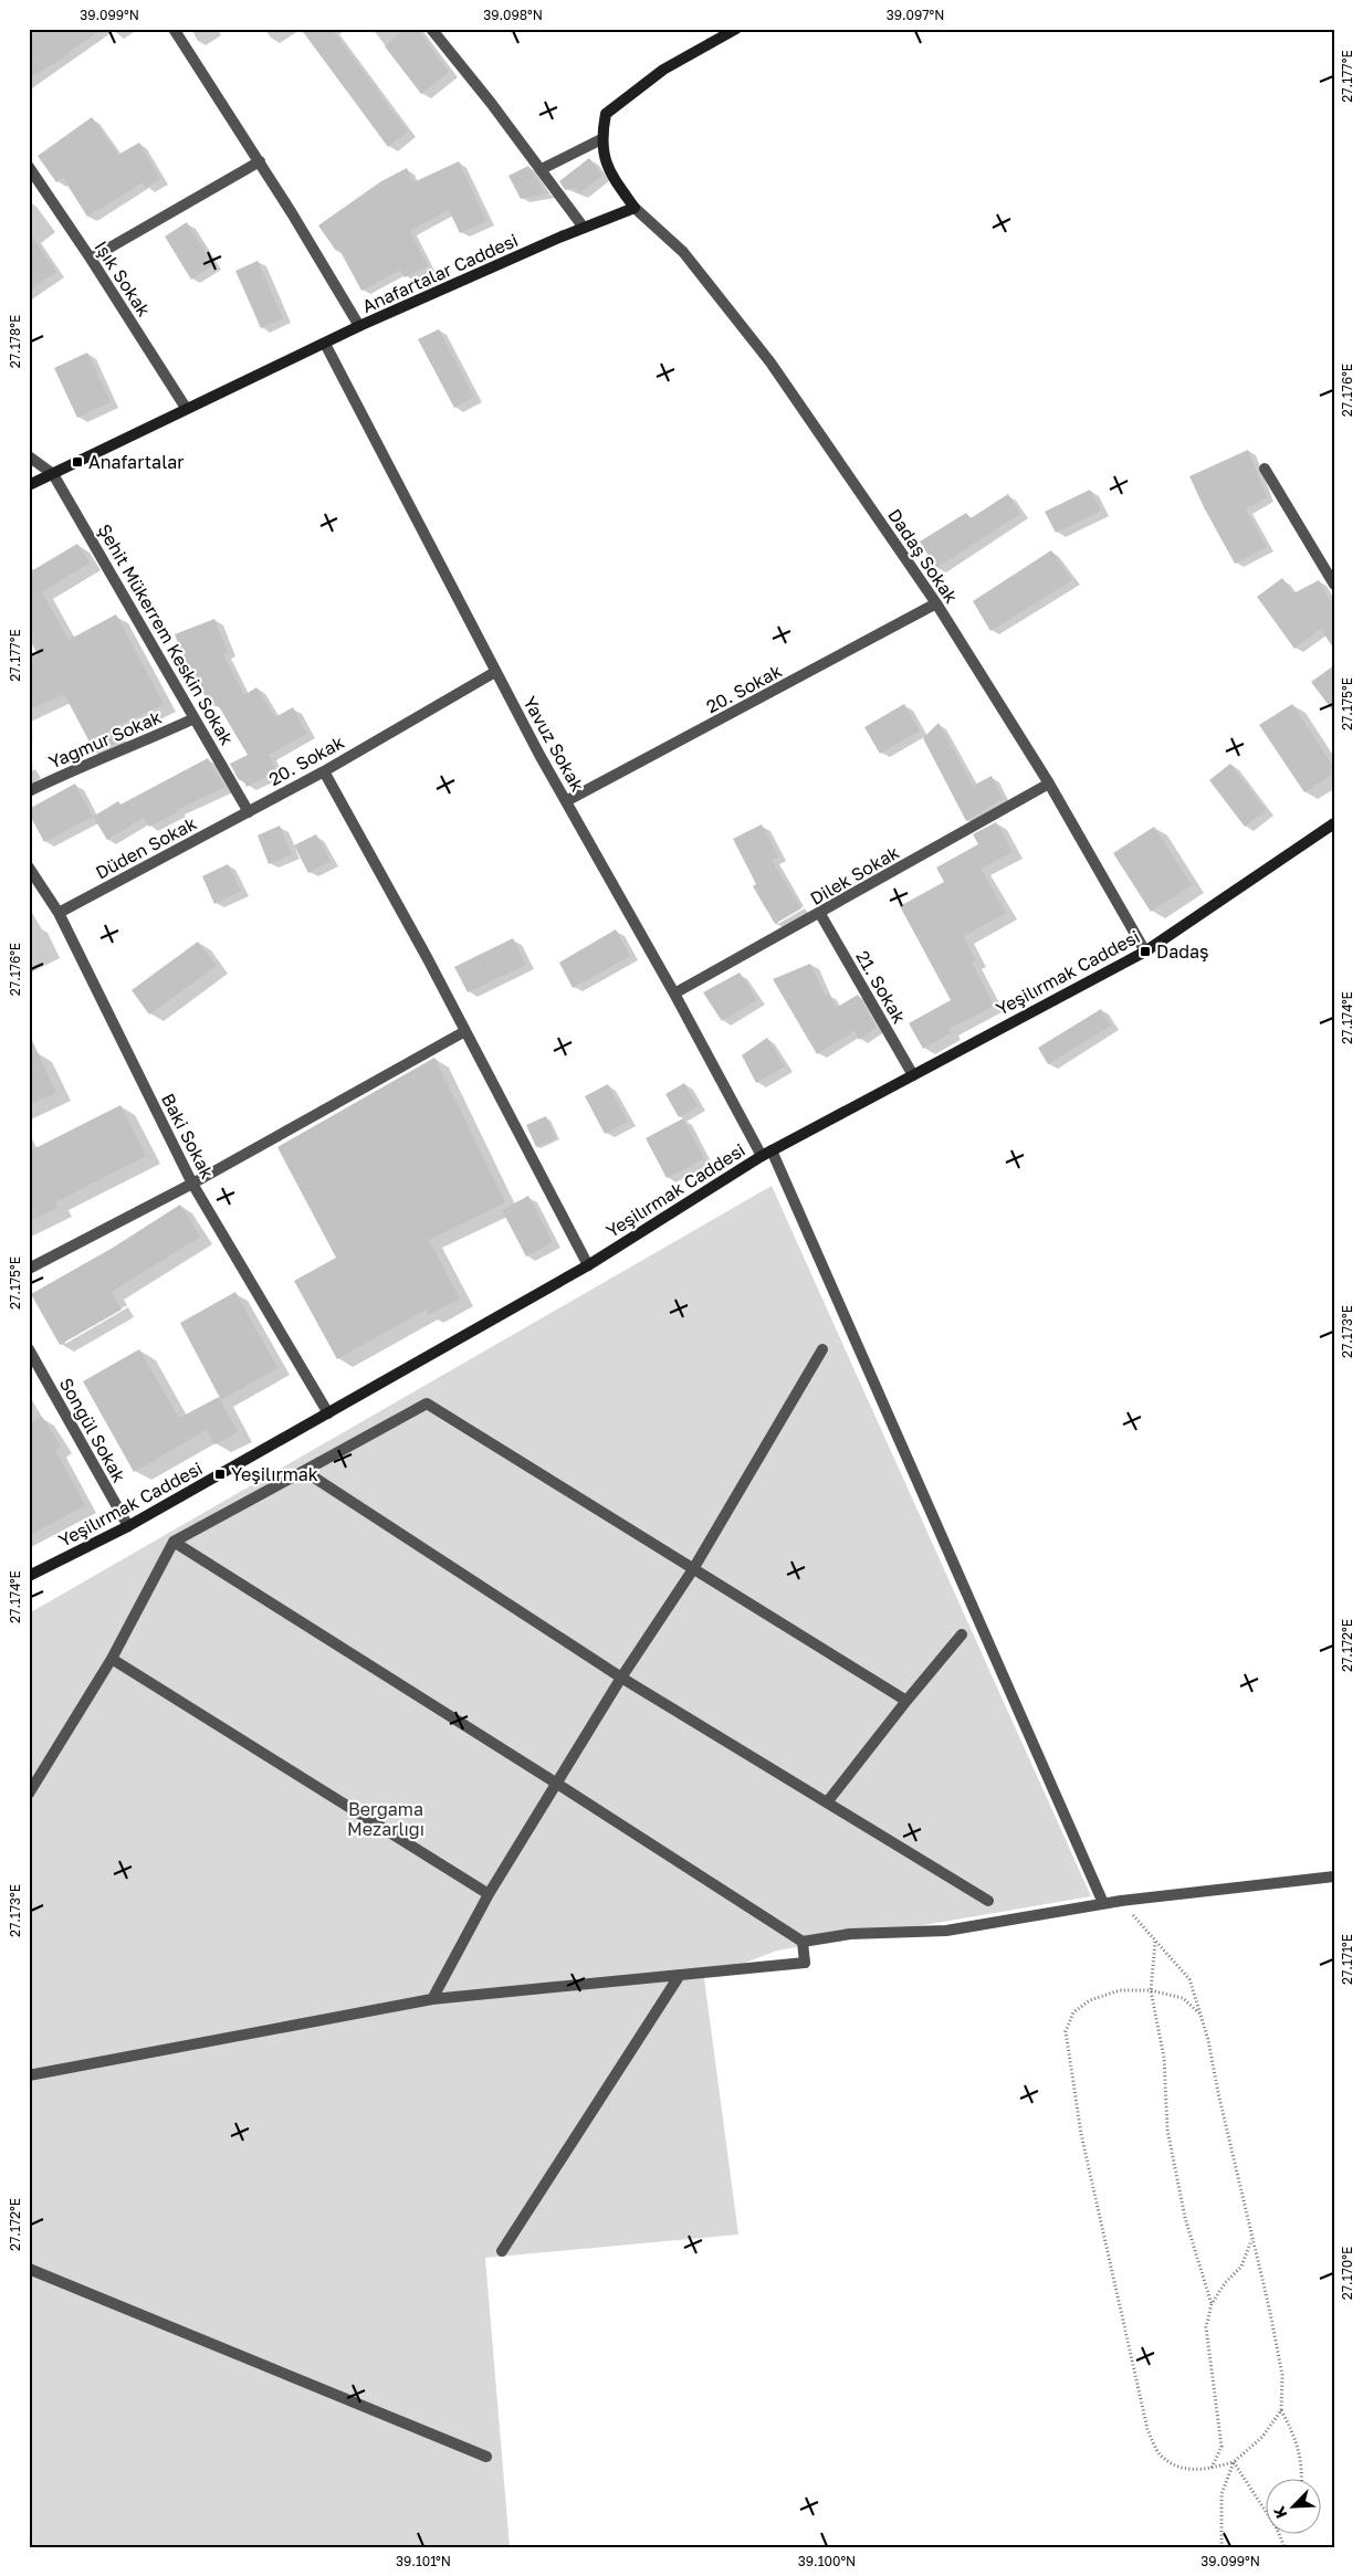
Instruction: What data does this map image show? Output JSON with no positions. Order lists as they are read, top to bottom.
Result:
{
  "streets": {
    "street": [
      "Anafartalar Caddesi",
      "Işık Sokak",
      "Dadaş Sokak",
      "Şehit Mükerrem Keskin Sokak",
      "20. Sokak",
      "Yağmur Sokak",
      "Yavuz Sokak",
      "Düden Sokak",
      "Dilek Sokak",
      "Yeşilırmak Caddesi",
      "21. Sokak",
      "Baki Sokak",
      "Songül Sokak"
    ]
  },
  "crossings": [
    ["Anafartalar Caddesi", "Işık Sokak"],
    ["Anafartalar Caddesi", "Dadaş Sokak"],
    ["Anafartalar Caddesi", "Şehit Mükerrem Keskin Sokak"],
    ["Anafartalar Caddesi", "Yavuz Sokak"],
    ["Dadaş Sokak", "20. Sokak"],
    ["Dadaş Sokak", "Dilek Sokak"],
    ["Dadaş Sokak", "Yeşilırmak Caddesi"],
    ["Şehit Mükerrem Keskin Sokak", "20. Sokak"],
    ["Şehit Mükerrem Keskin Sokak", "Yağmur Sokak"],
    ["Şehit Mükerrem Keskin Sokak", "Düden Sokak"],
    ["20. Sokak", "Yavuz Sokak"],
    ["20. Sokak", "Düden Sokak"],
    ["Yavuz Sokak", "Dilek Sokak"],
    ["Yavuz Sokak", "Yeşilırmak Caddesi"],
    ["Düden Sokak", "Baki Sokak"],
    ["Dilek Sokak", "21. Sokak"],
    ["Yeşilırmak Caddesi", "21. Sokak"],
    ["Yeşilırmak Caddesi", "Baki Sokak"],
    ["Yeşilırmak Caddesi", "Songül Sokak"]
  ],
  "parks": ["Bergama Mezarlığı"],
  "places": {
    "transit": ["Anafartalar", "Dadaş", "Yeşilırmak"]
  },
  "north": "bottom left",
  "coordinates": [
    "39.099°N",
    "39.098°N",
    "39.097°N",
    "27.177°E",
    "27.178°E",
    "27.176°E",
    "27.175°E",
    "27.174°E",
    "27.173°E",
    "27.172°E",
    "27.171°E",
    "27.170°E",
    "39.101°N",
    "39.100°N"
  ]
}
